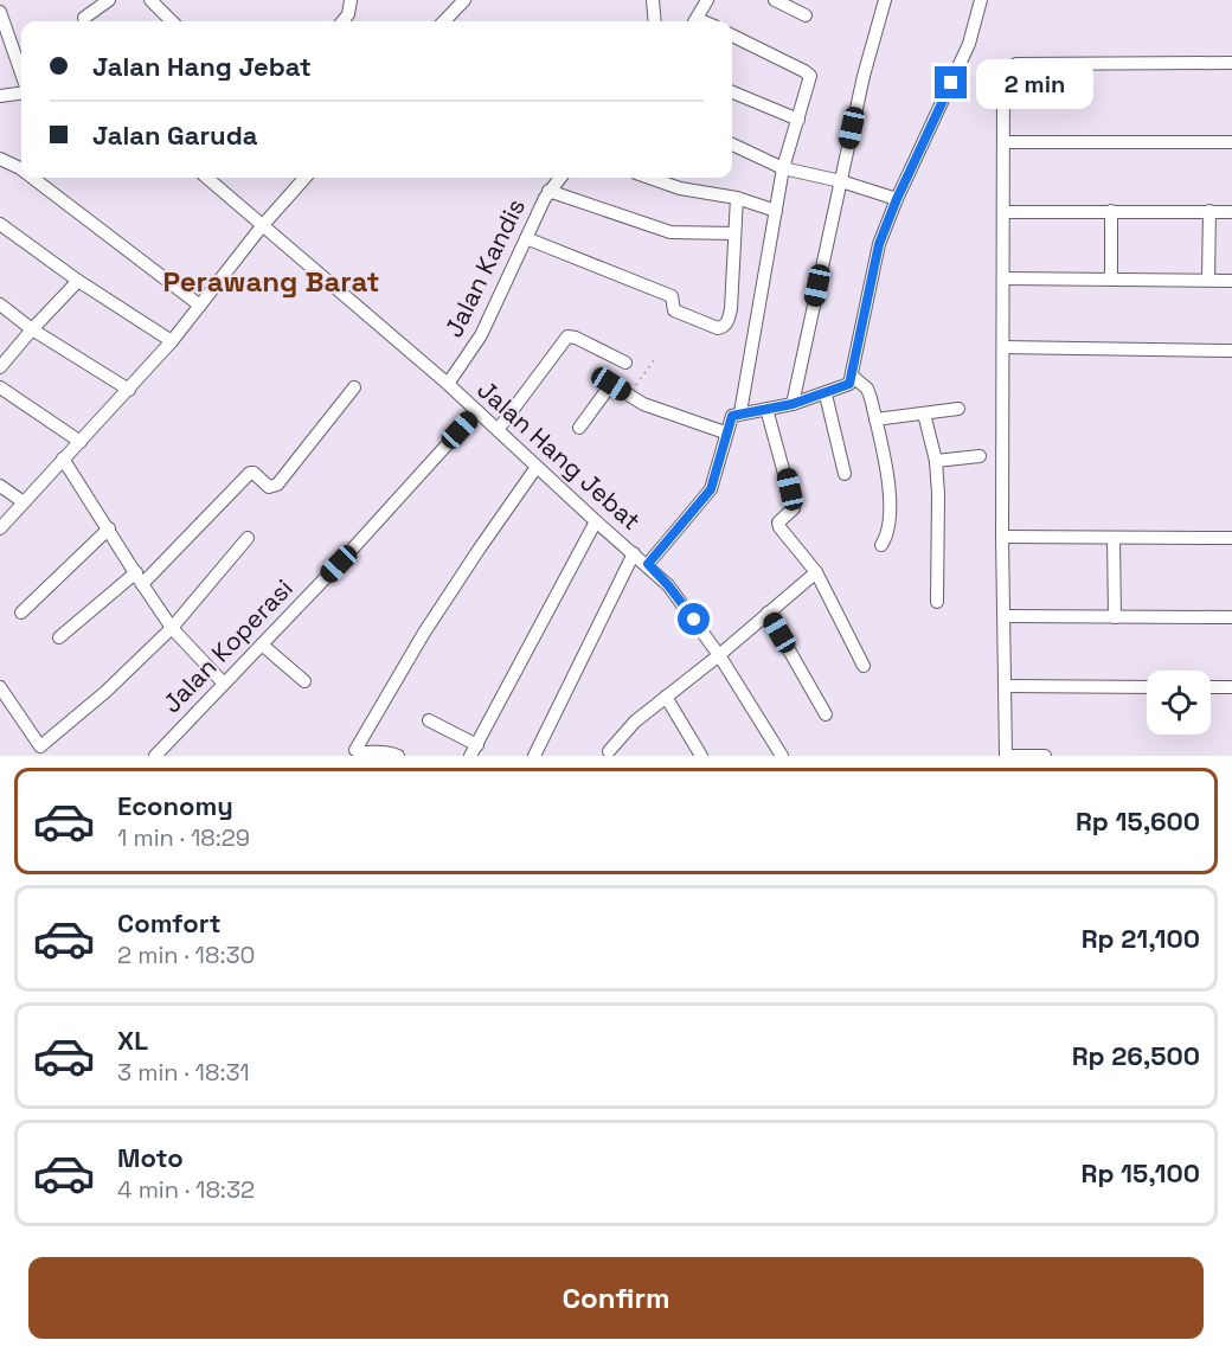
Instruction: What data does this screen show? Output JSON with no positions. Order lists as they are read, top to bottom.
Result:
{
  "streets": {
    "street": ["Jalan Kandis", "Jalan Hang Jebat", "Jalan Koperasi"]
  },
  "crossings": [
    ["Jalan Kandis", "Jalan Hang Jebat"],
    ["Jalan Hang Jebat", "Jalan Koperasi"]
  ],
  "districts": ["Perawang Barat"],
  "page": {
    "banner": ["Jalan Hang Jebat", "Jalan Garuda"],
    "bubble": "2 min",
    "list": [
      {
        "name": "Economy",
        "note": "1 min · 18:29",
        "value": "Rp 15,600"
      },
      {
        "name": "Comfort",
        "note": "2 min · 18:30",
        "value": "Rp 21,100"
      },
      {
        "name": "XL",
        "note": "3 min · 18:31",
        "value": "Rp 26,500"
      },
      {
        "name": "Moto",
        "note": "4 min · 18:32",
        "value": "Rp 15,100"
      }
    ],
    "buttons": "Confirm"
  }
}
